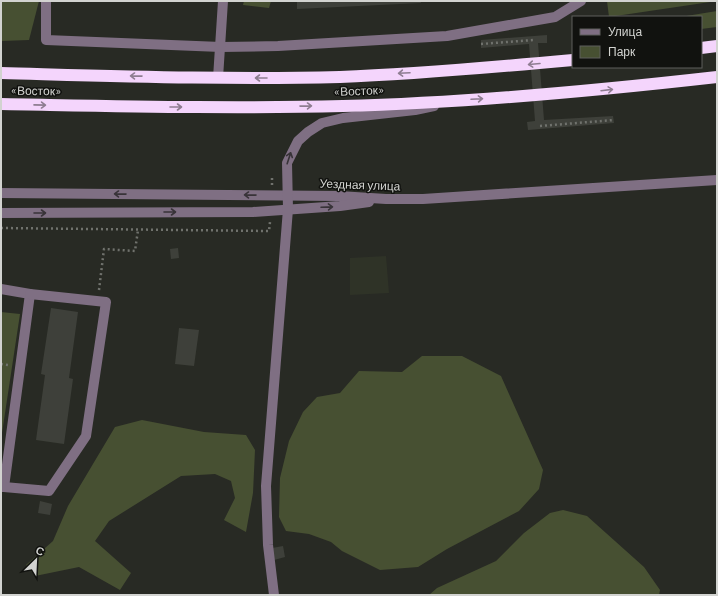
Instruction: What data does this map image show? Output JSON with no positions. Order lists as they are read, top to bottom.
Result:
{
  "streets": {
    "highway": ["«Восток»"],
    "street": ["Уездная улица"]
  },
  "legend": ["Улица", "Парк"],
  "north": "top right"
}
